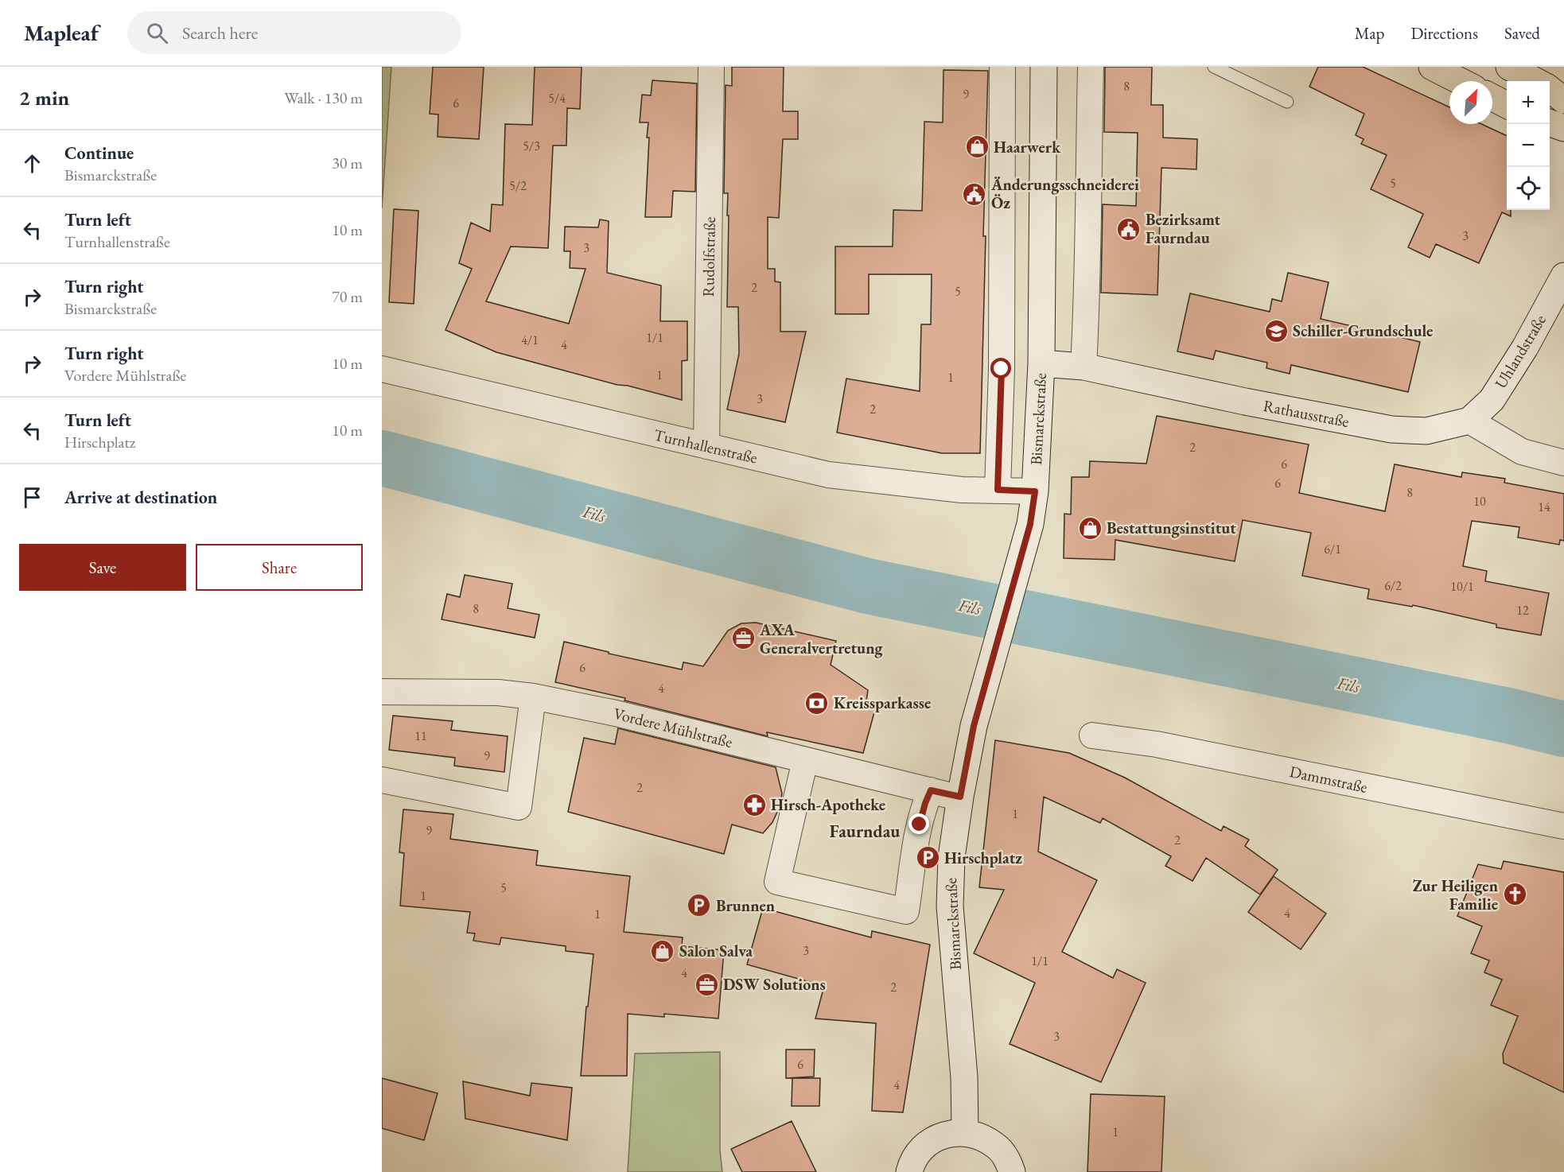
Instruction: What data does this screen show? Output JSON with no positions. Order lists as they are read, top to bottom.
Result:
{
  "streets": {
    "street": [
      "Rudolfstraße",
      "Uhlandstraße",
      "Rathausstraße",
      "Bismarckstraße",
      "Turnhallenstraße",
      "Vordere Mühlstraße",
      "Dammstraße"
    ]
  },
  "crossings": [
    ["Rudolfstraße", "Turnhallenstraße"],
    ["Uhlandstraße", "Rathausstraße"],
    ["Rathausstraße", "Bismarckstraße"],
    ["Bismarckstraße", "Turnhallenstraße"],
    ["Bismarckstraße", "Vordere Mühlstraße"]
  ],
  "districts": ["Faurndau"],
  "water": ["Fils"],
  "places": {
    "shop": ["Haarwerk", "Bestattungsinstitut", "Salon Salva"],
    "public building": ["Änderungsschneiderei Öz", "Bezirksamt Faurndau"],
    "school or university": ["Schiller-Grundschule"],
    "office": ["AXA Generalvertretung", "DSW Solutions"],
    "bank": ["Kreissparkasse"],
    "pharmacy": ["Hirsch-Apotheke"],
    "parking": ["Hirschplatz", "Brunnen"],
    "church": ["Zur Heiligen Familie"]
  },
  "house_numbers": [
    "8",
    "9",
    "5/4",
    "6",
    "5/3",
    "5",
    "5/2",
    "3",
    "3",
    "2",
    "5",
    "1/1",
    "4/1",
    "4",
    "1",
    "1",
    "3",
    "2",
    "2",
    "6",
    "6",
    "8",
    "10",
    "14",
    "6/1",
    "6/2",
    "10/1",
    "8",
    "12",
    "6",
    "4",
    "11",
    "9",
    "2",
    "1",
    "9",
    "2",
    "5",
    "1",
    "4",
    "1",
    "3",
    "1/1",
    "4",
    "2",
    "3",
    "6",
    "4",
    "1"
  ],
  "north": "top right",
  "page": {
    "header": "Mapleaf",
    "search": "Search here",
    "nav": ["Map", "Directions", "Saved"],
    "heading": ["2 min", "Walk · 130 m"],
    "map_buttons": ["+", "−"],
    "list": [
      ["Continue", "Bismarckstraße", "30 m"],
      ["Turn left", "Turnhallenstraße", "10 m"],
      ["Turn right", "Bismarckstraße", "70 m"],
      ["Turn right", "Vordere Mühlstraße", "10 m"],
      ["Turn left", "Hirschplatz", "10 m"],
      "Arrive at destination"
    ],
    "buttons": ["Save", "Share"]
  }
}
